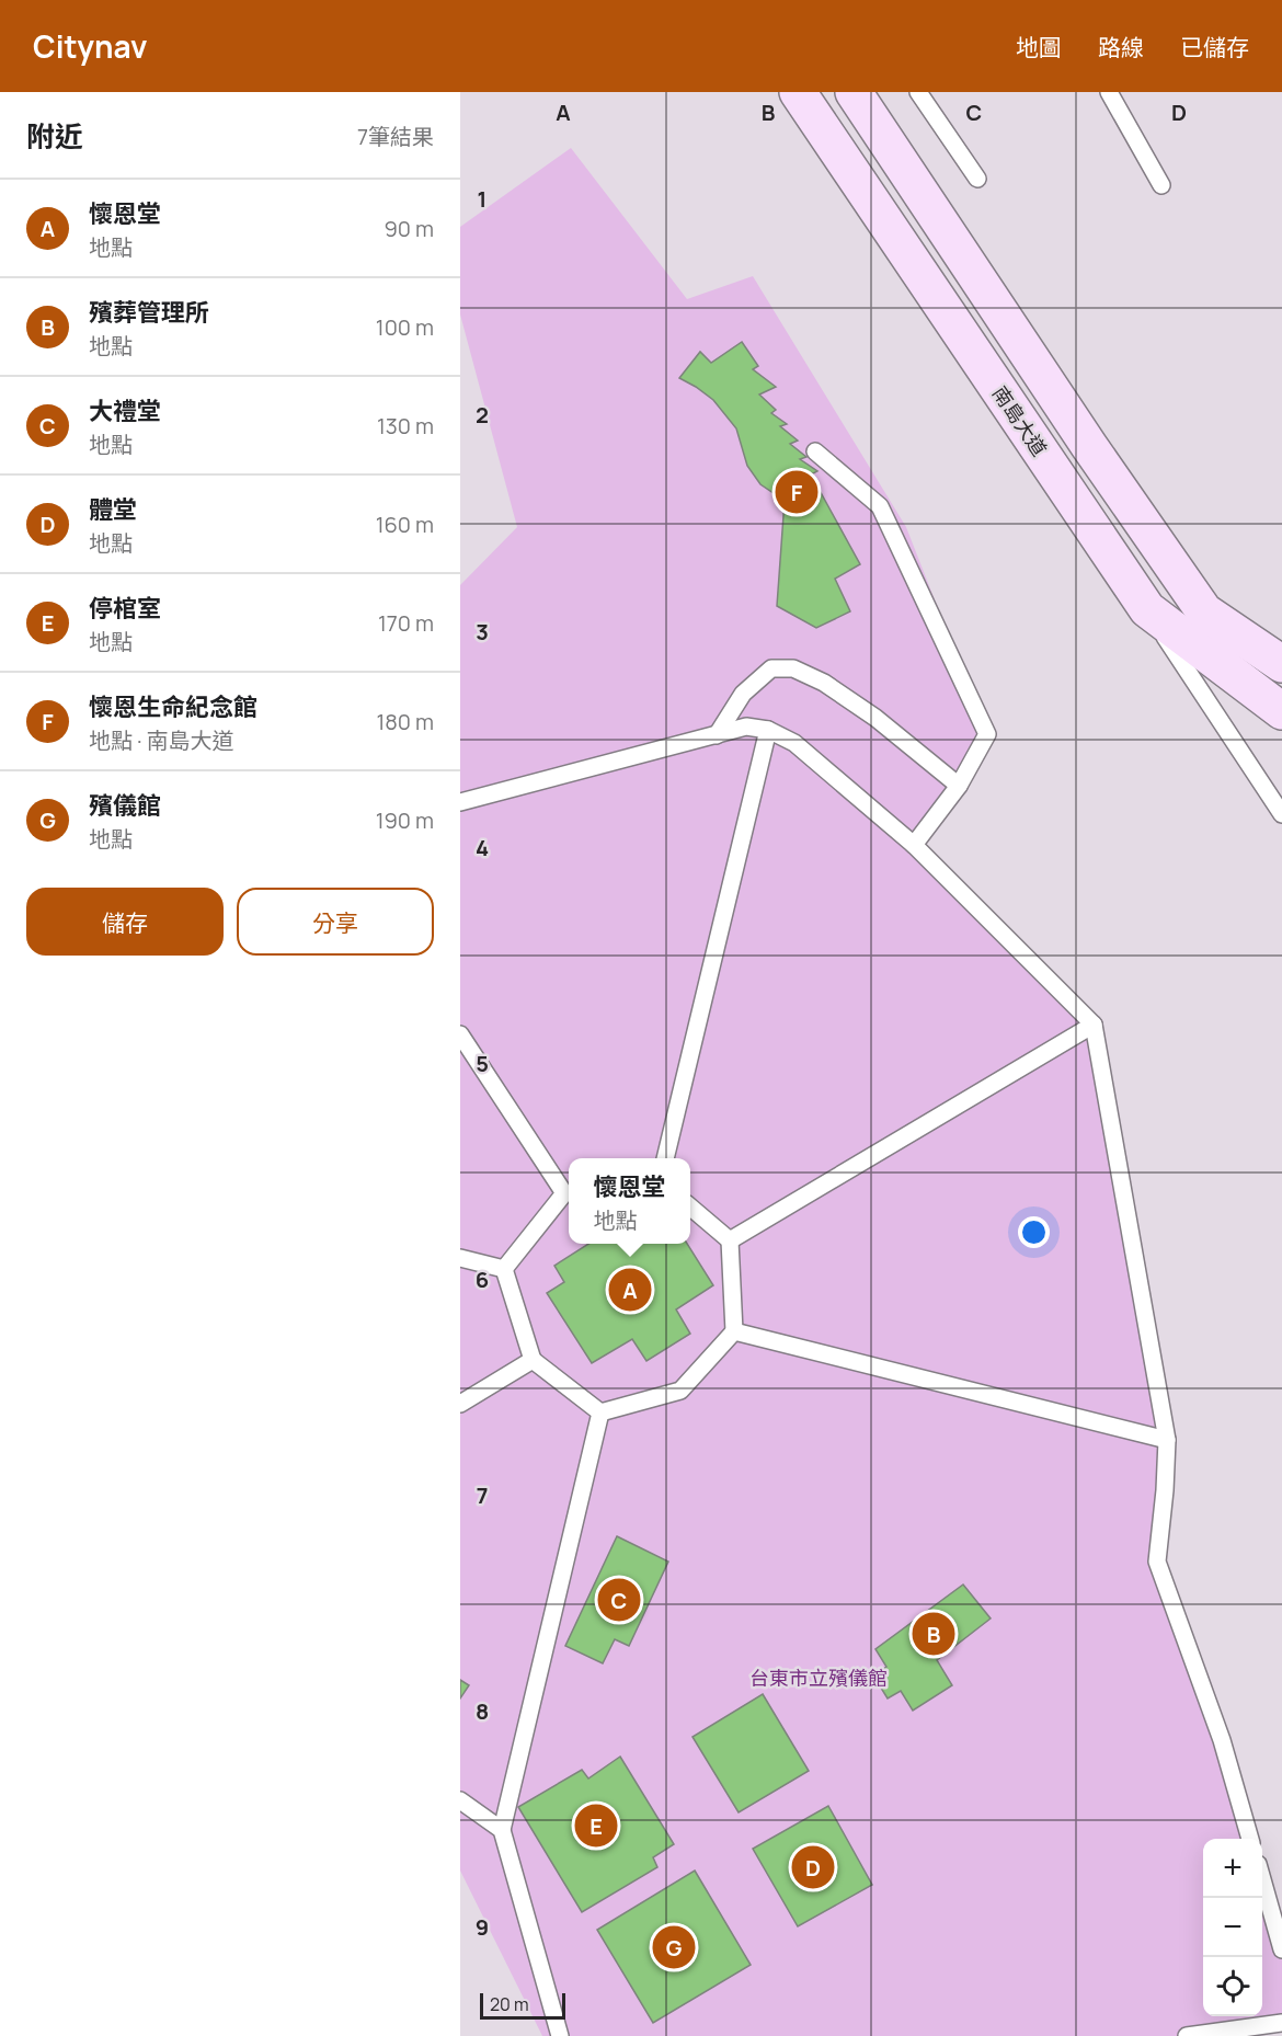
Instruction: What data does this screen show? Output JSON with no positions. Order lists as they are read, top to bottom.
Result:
{
  "streets": {
    "street": ["南島大道"]
  },
  "parks": ["台東市立殯儀館"],
  "scale_bar": "20 m",
  "page": {
    "header": "Citynav",
    "nav": ["地圖", "路線", "已儲存"],
    "heading": ["附近", "7筆結果"],
    "list": [
      {
        "mark": "A",
        "name": "懷恩堂",
        "note": "地點",
        "value": "90 m"
      },
      {
        "mark": "B",
        "name": "殯葬管理所",
        "note": "地點",
        "value": "100 m"
      },
      {
        "mark": "C",
        "name": "大禮堂",
        "note": "地點",
        "value": "130 m"
      },
      {
        "mark": "D",
        "name": "體堂",
        "note": "地點",
        "value": "160 m"
      },
      {
        "mark": "E",
        "name": "停棺室",
        "note": "地點",
        "value": "170 m"
      },
      {
        "mark": "F",
        "name": "懷恩生命紀念館",
        "note": "地點 · 南島大道",
        "value": "180 m"
      },
      {
        "mark": "G",
        "name": "殯儀館",
        "note": "地點",
        "value": "190 m"
      }
    ],
    "pins": [
      "F",
      "A",
      "C",
      "B",
      "E",
      "D",
      "G"
    ],
    "buttons": ["儲存", "分享"],
    "popup": ["懷恩堂", "地點"],
    "map_buttons": ["+", "−"],
    "scale": "20 m"
  },
  "grid": {
    "columns": [
      "A",
      "B",
      "C",
      "D"
    ],
    "rows": [
      "1",
      "2",
      "3",
      "4",
      "5",
      "6",
      "7",
      "8",
      "9"
    ]
  }
}
